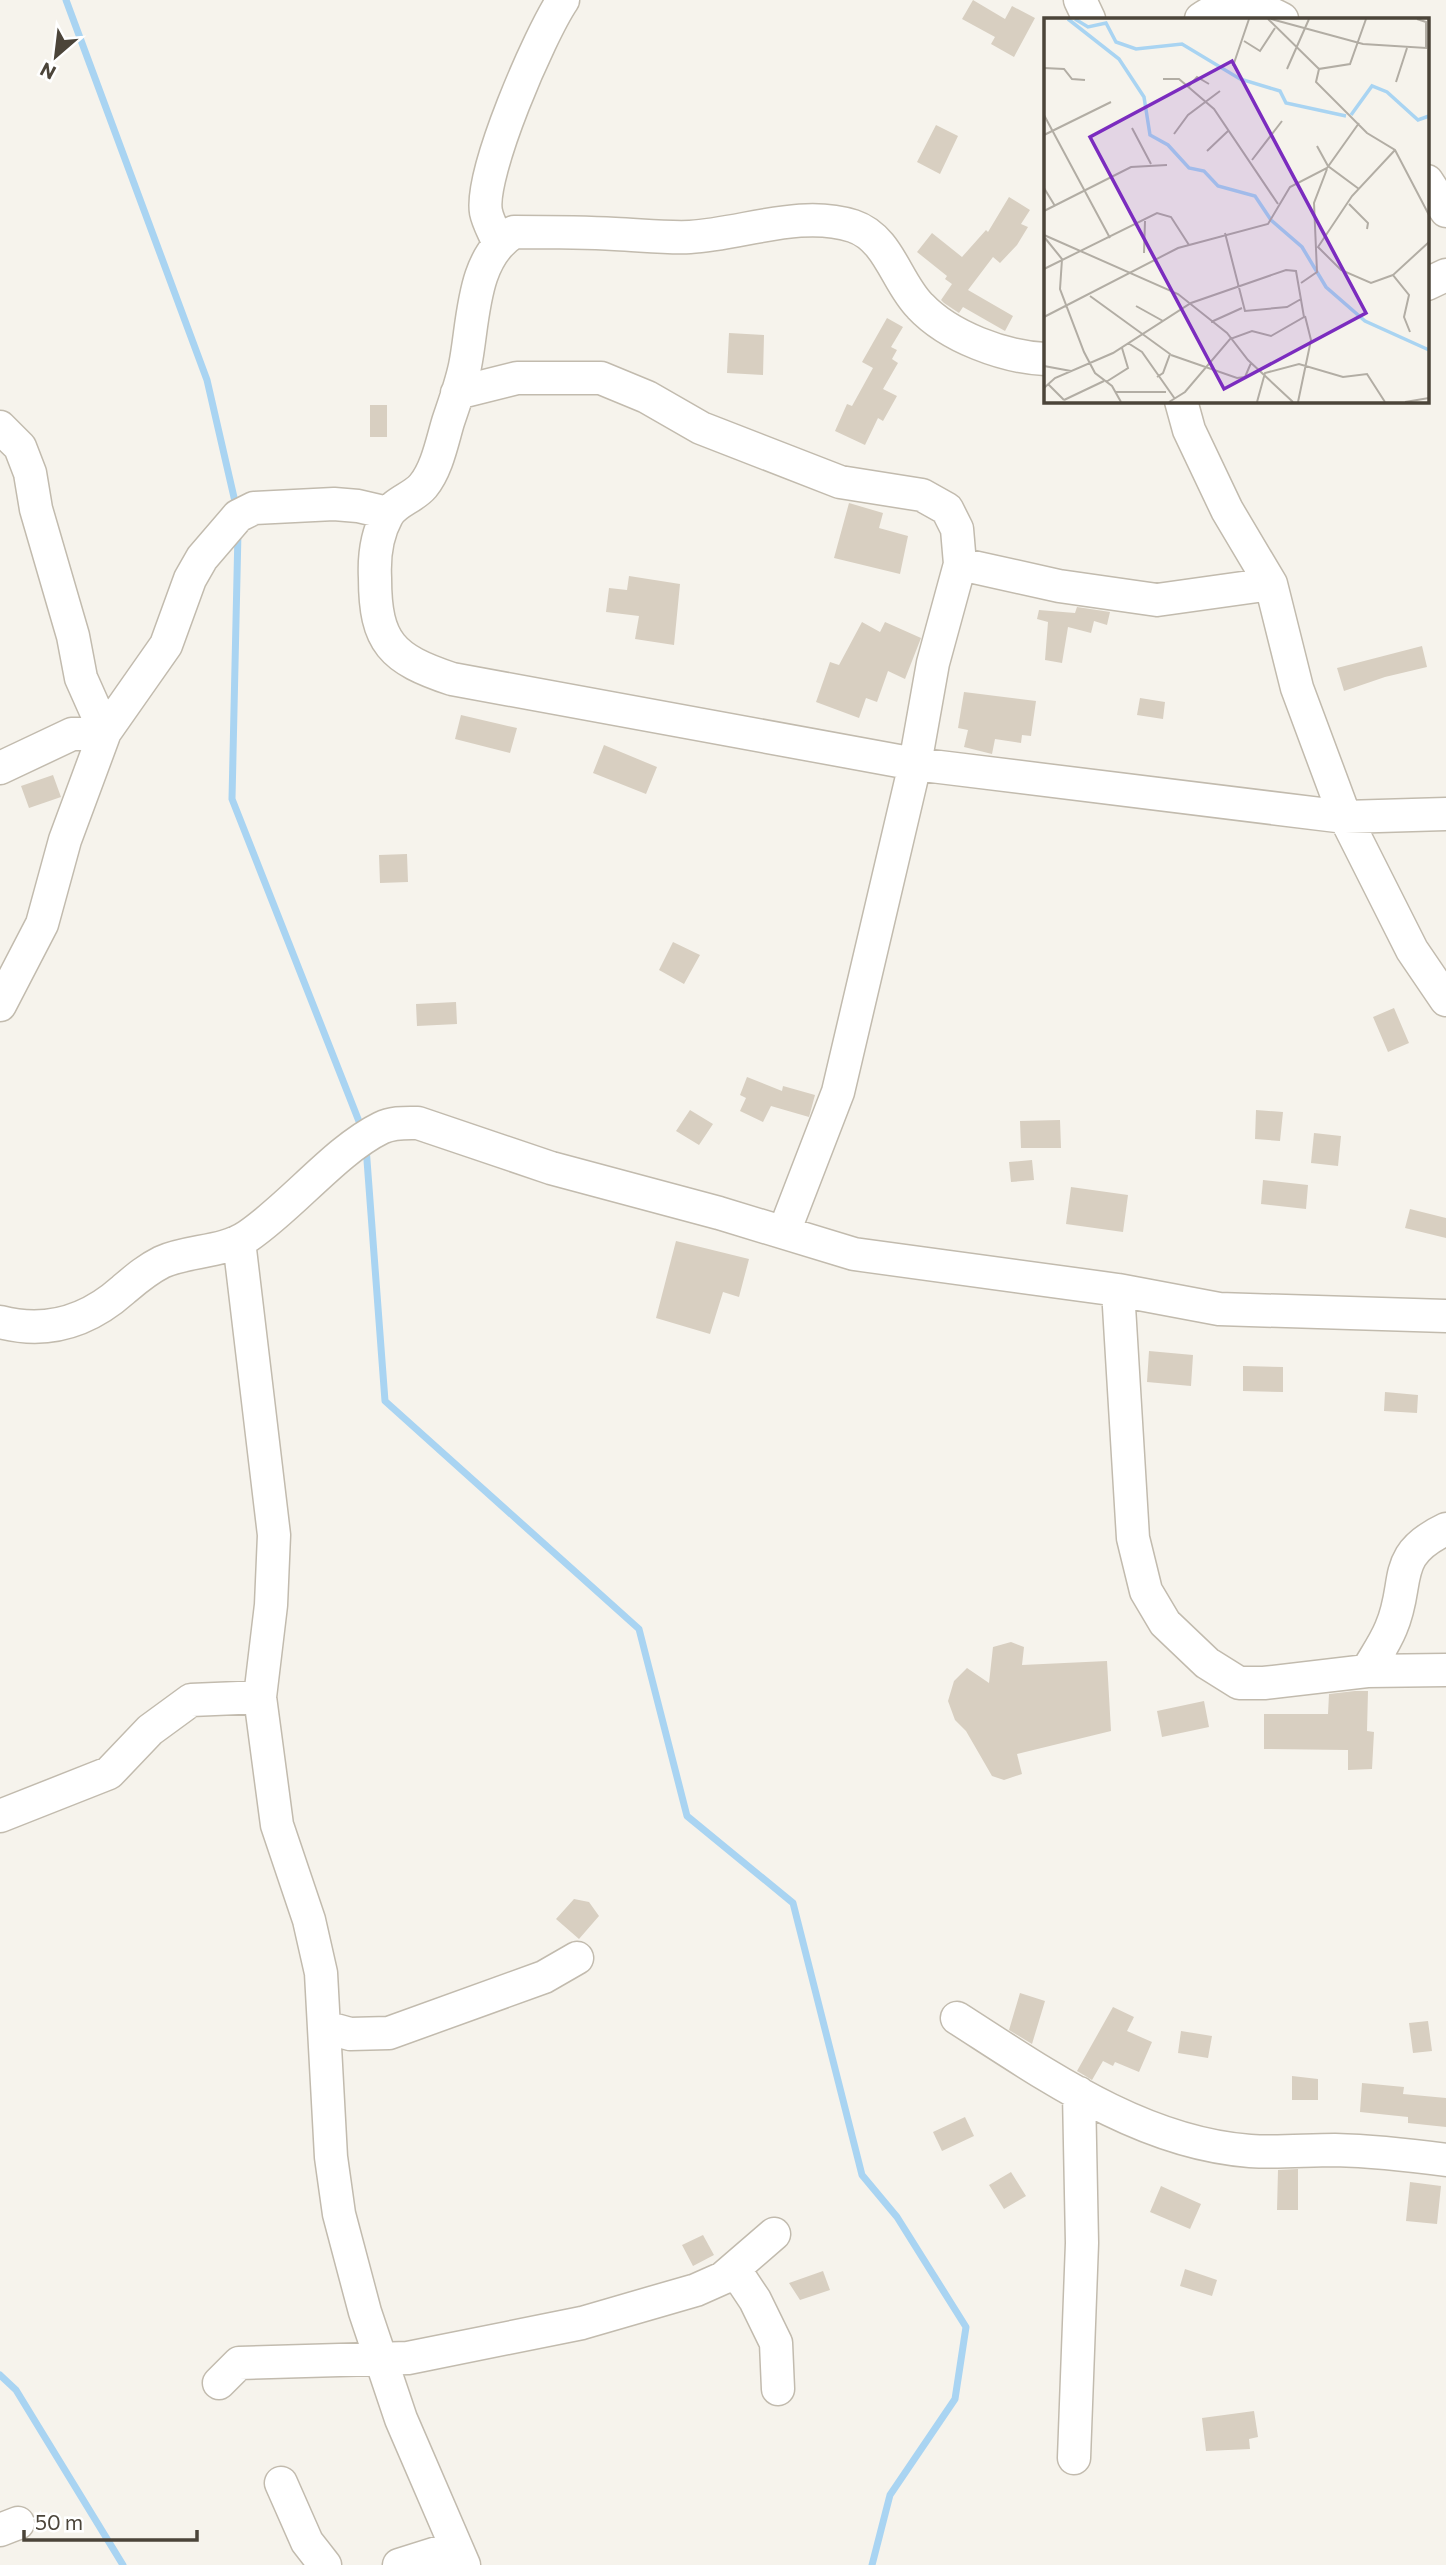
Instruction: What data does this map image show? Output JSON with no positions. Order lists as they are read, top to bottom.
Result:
{
  "scale_bar": "50 m",
  "north": "bottom left"
}
